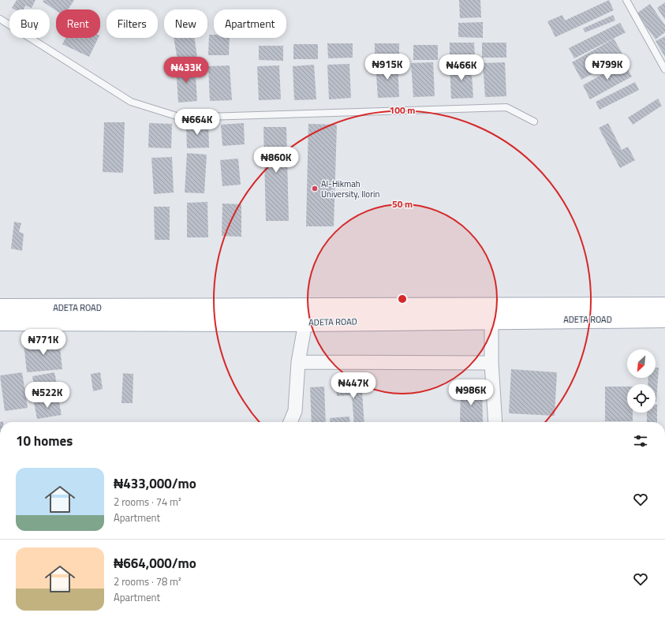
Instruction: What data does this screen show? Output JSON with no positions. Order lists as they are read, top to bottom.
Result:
{
  "streets": {
    "main road": ["ADETA ROAD"]
  },
  "places": ["Al-Hikmah University, Ilorin"],
  "north": "bottom left",
  "page": {
    "chip": [
      "Buy",
      "Rent",
      "Filters",
      "New",
      "Apartment"
    ],
    "price": [
      "₦915K",
      "₦799K",
      "₦466K",
      "₦433K",
      "₦664K",
      "₦860K",
      "₦771K",
      "₦447K",
      "₦986K",
      "₦522K"
    ],
    "heading": "10 homes",
    "list": [
      {
        "name": "₦433,000/mo",
        "note": "2 rooms · 74 m² · Apartment"
      },
      {
        "name": "₦664,000/mo",
        "note": "2 rooms · 78 m² · Apartment"
      }
    ]
  },
  "rings": ["100 m", "50 m"]
}
